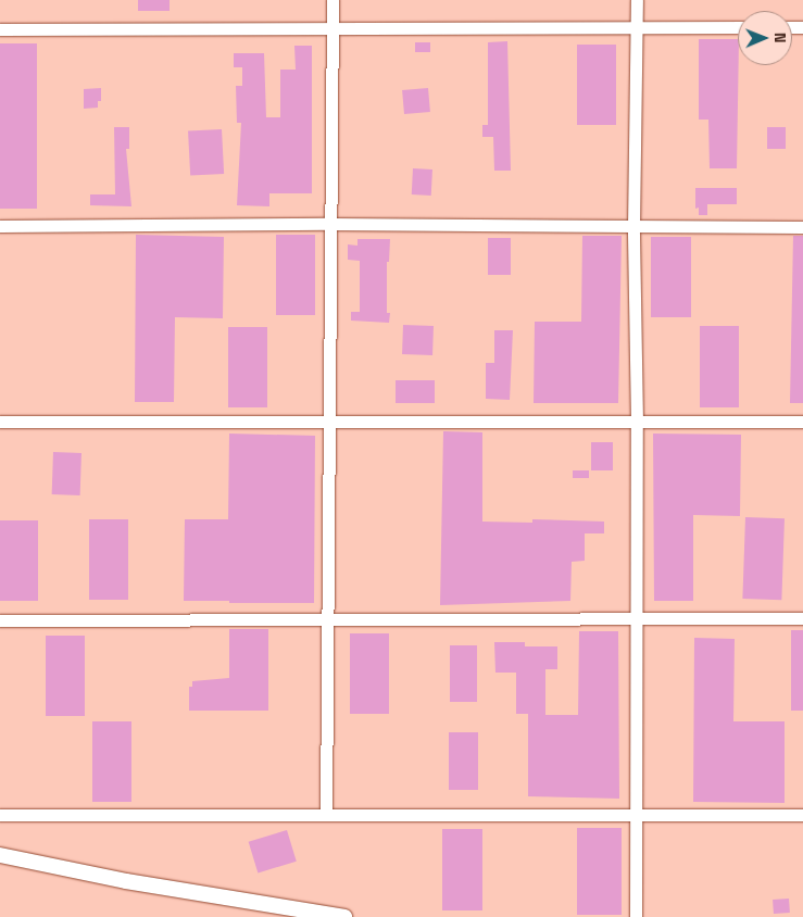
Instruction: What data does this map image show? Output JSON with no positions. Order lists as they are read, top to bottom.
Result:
{
  "north": "right"
}
